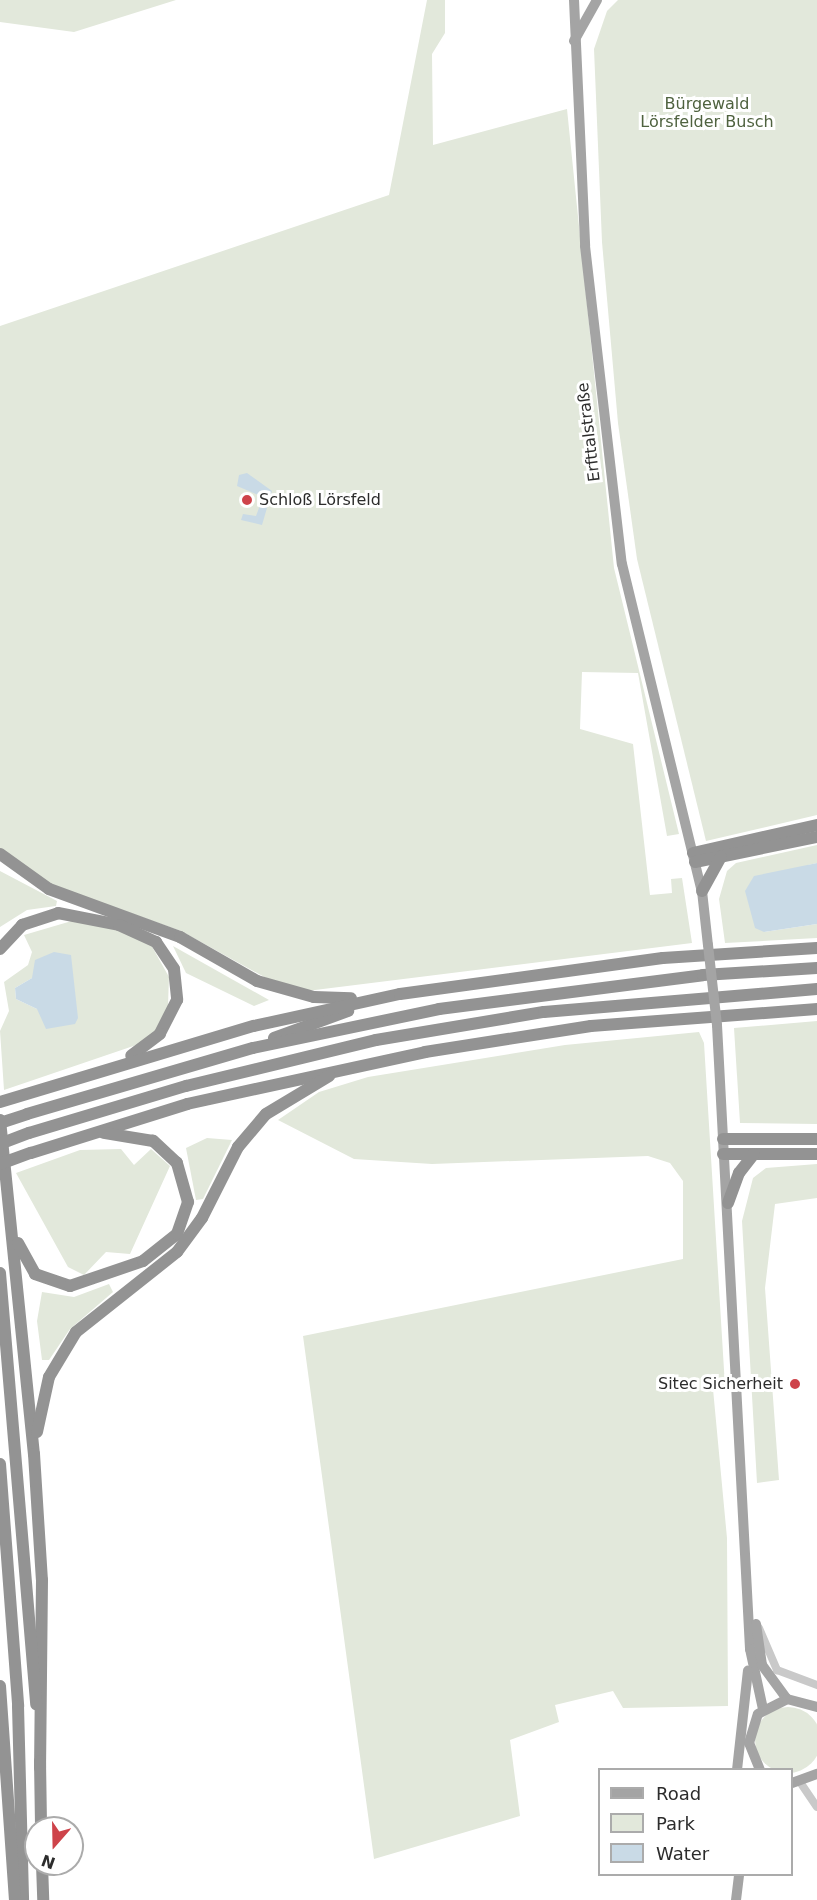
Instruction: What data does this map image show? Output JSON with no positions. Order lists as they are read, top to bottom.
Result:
{
  "streets": {
    "main road": ["Erfttalstraße"]
  },
  "parks": ["Bürgewald Lörsfelder Busch"],
  "places": ["Schloß Lörsfeld", "Sitec Sicherheit"],
  "legend": ["Road", "Park", "Water"],
  "north": "bottom"
}
